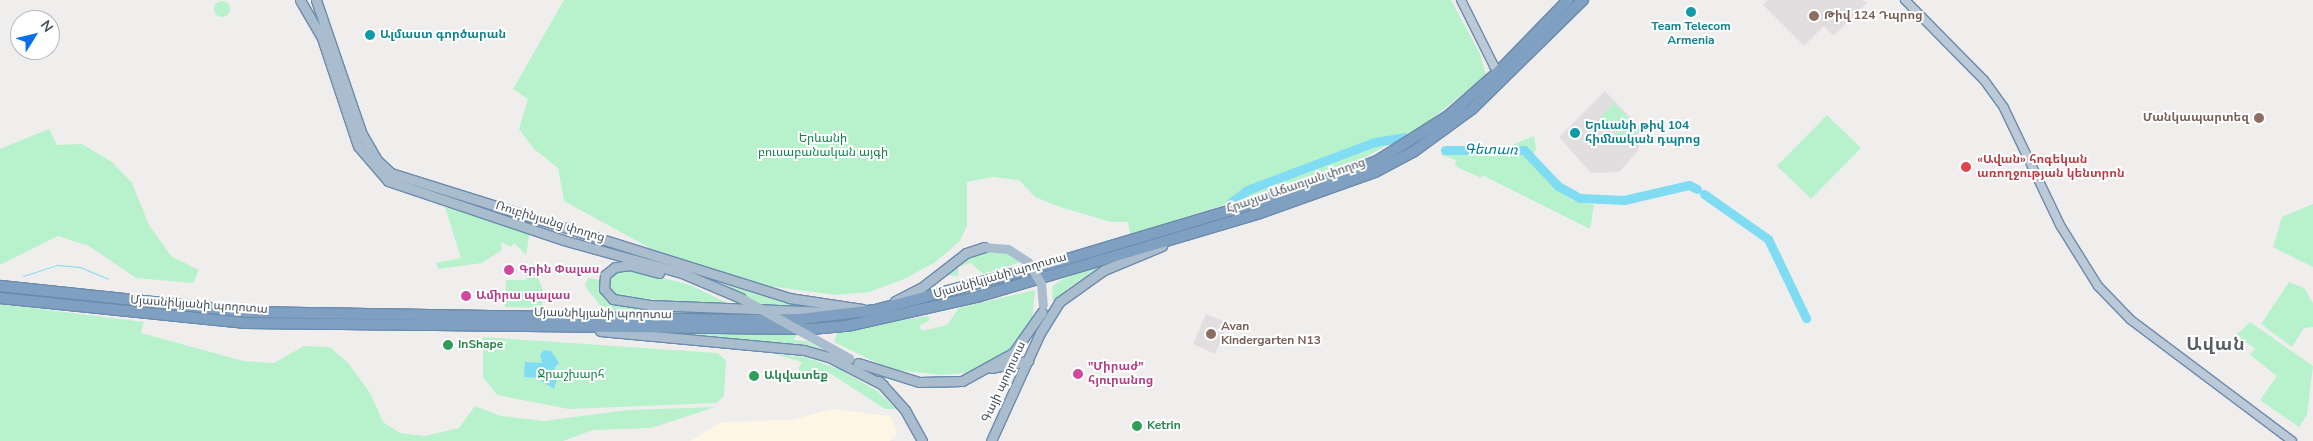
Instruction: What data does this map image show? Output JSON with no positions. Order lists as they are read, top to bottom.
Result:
{
  "streets": {
    "highway": ["Հրաչյա Աճառյան փողոց", "Մյասնիկյանի պողոտա"],
    "main road": ["Ռուբինյանց փողոց", "Գայի պողոտա"]
  },
  "crossings": [
    ["Հրաչյա Աճառյան փողոց", "Մյասնիկյանի պողոտա"],
    ["Ռուբինյանց փողոց", "Մյասնիկյանի պողոտա"]
  ],
  "districts": ["Ավան"],
  "water": ["Գետառ"],
  "parks": ["Երևանի բուսաբանական այգի", "Ջրաշխարհ"],
  "places": [
    "Team Telecom Armenia",
    "Թիվ 124 Դպրոց",
    "Ալմաստ գործարան",
    "Մանկապարտեզ",
    "Երևանի թիվ 104 հիմնական դպրոց",
    "«Ավան» հոգեկան առողջության կենտրոն",
    "Գրին Փալաս",
    "Ամիրա պալաս",
    "Avan Kindergarten N13",
    "InShape",
    "\"Միրաժ\" հյուրանոց",
    "Ակվատեք",
    "Ketrin"
  ],
  "north": "top right"
}
